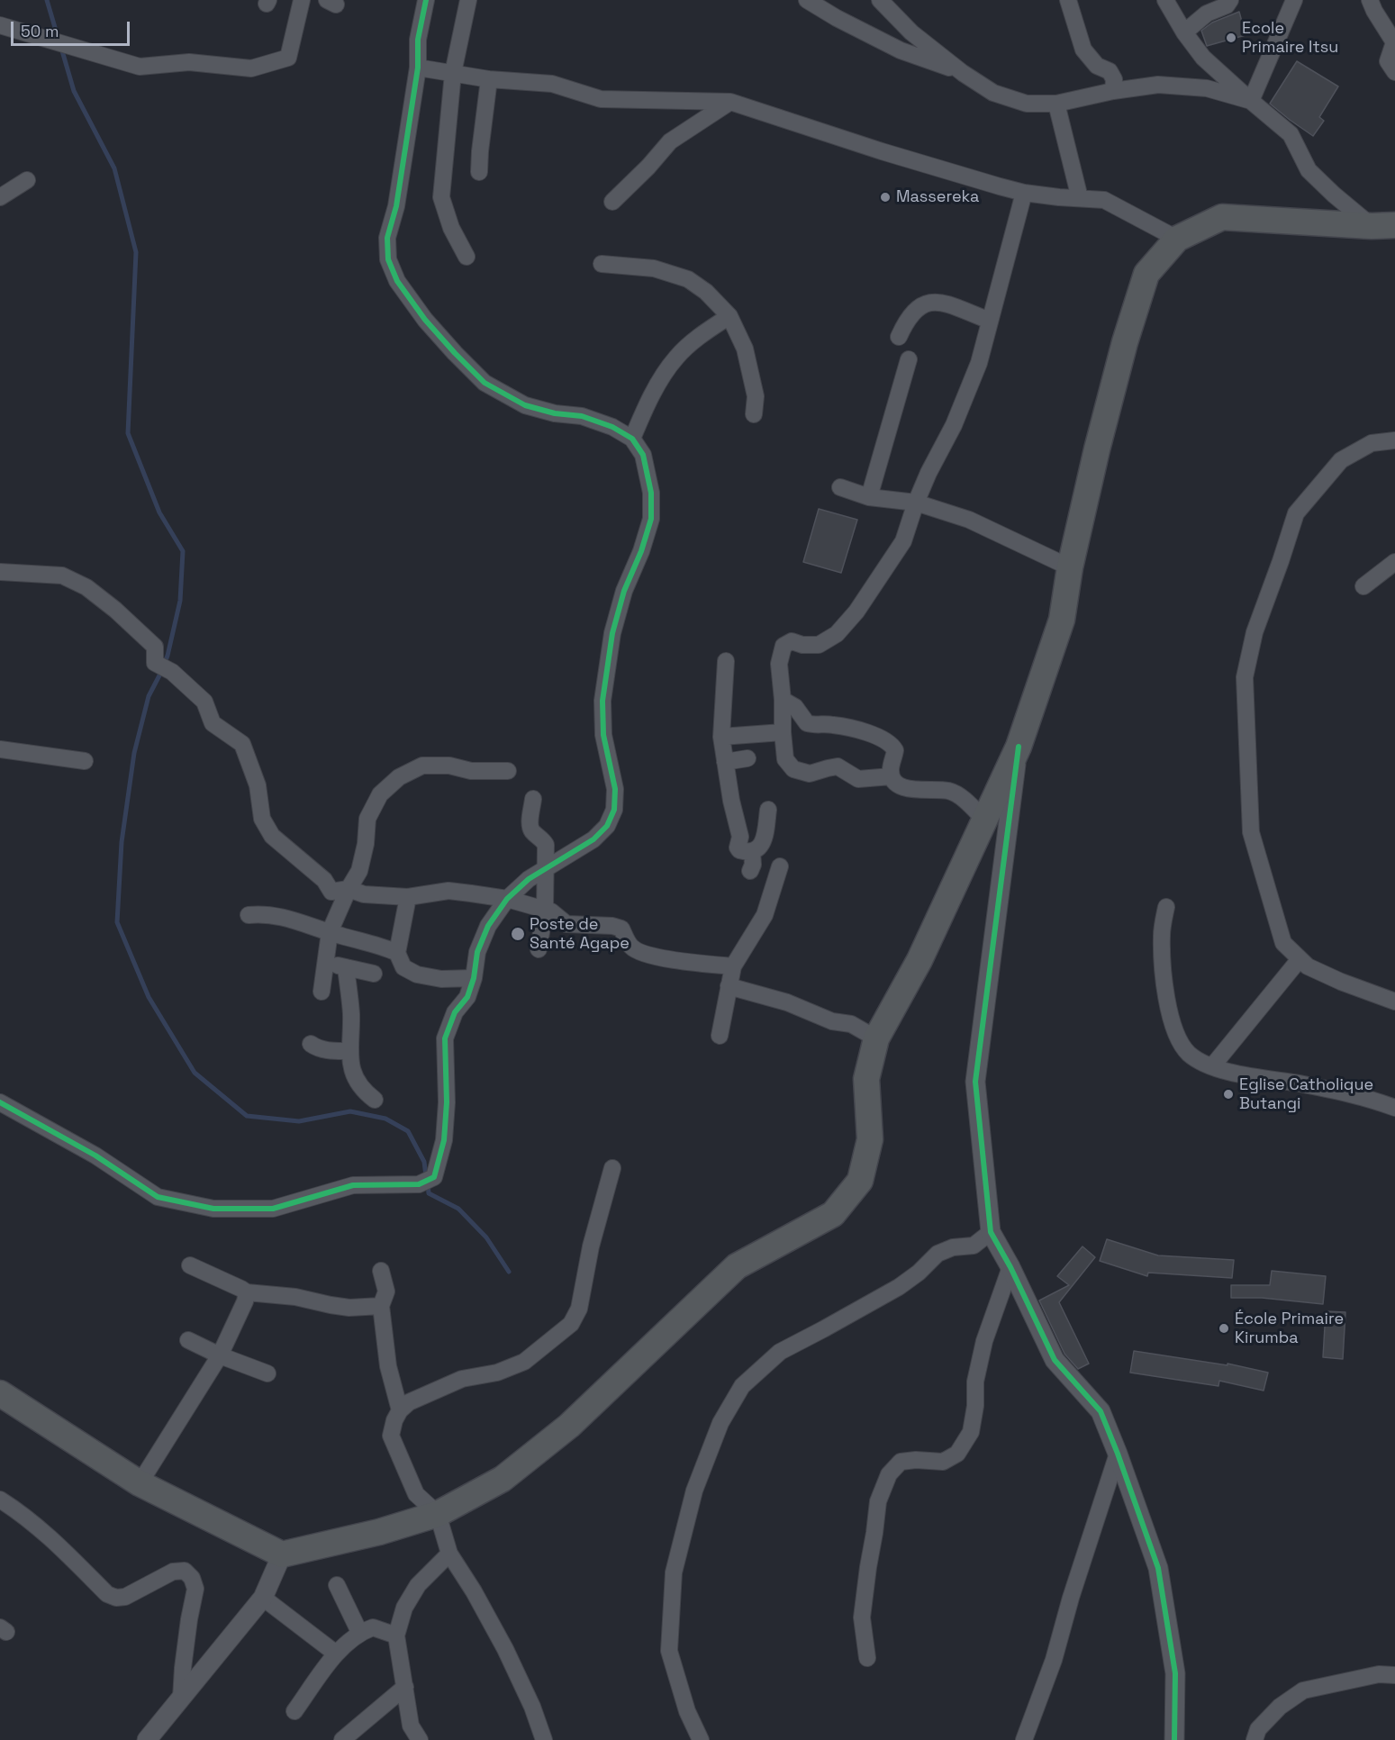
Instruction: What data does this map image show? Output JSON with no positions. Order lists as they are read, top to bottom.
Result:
{
  "places": [
    "Ecole Primaire Itsu",
    "Massereka",
    "Poste de Santé Agape",
    "Eglise Catholique Butangi",
    "École Primaire Kirumba"
  ],
  "scale_bar": "50 m"
}
